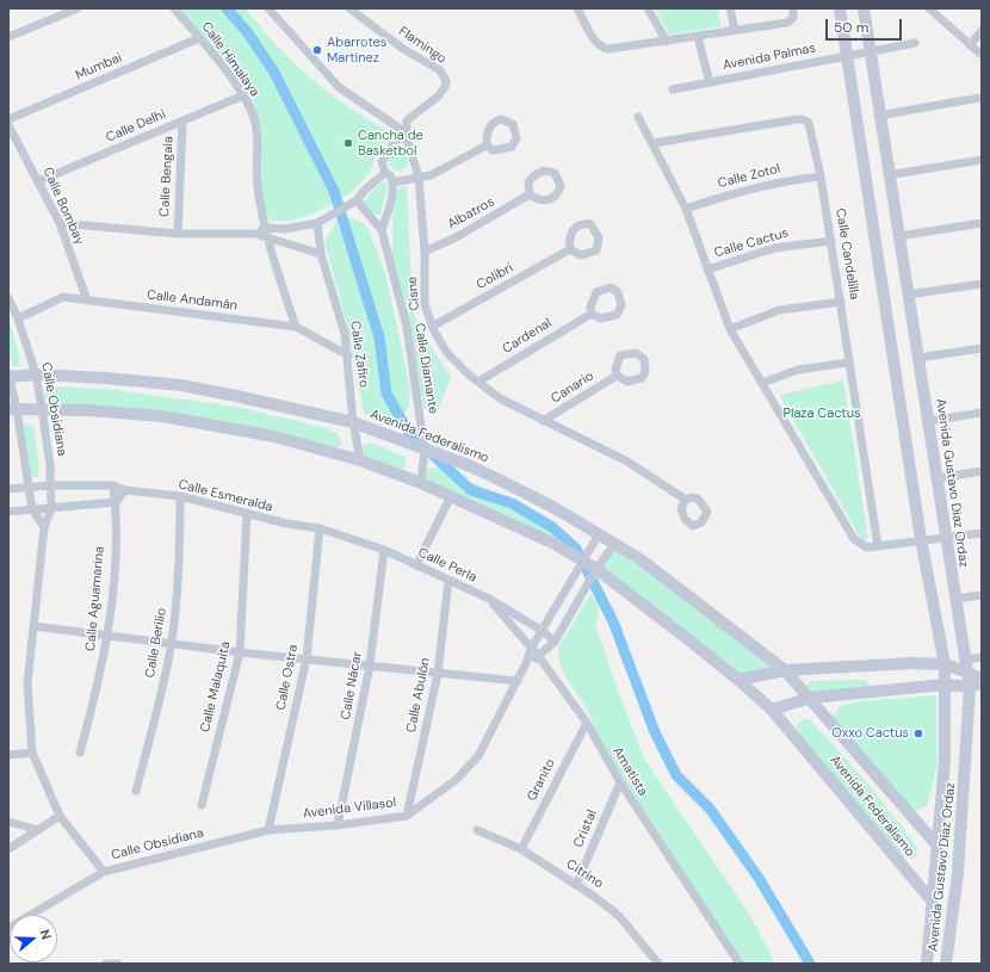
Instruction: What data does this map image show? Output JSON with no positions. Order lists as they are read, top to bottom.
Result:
{
  "streets": {
    "street": [
      "Flamingo",
      "Avenida Palmas",
      "Calle Himalaya",
      "Mumbai",
      "Calle Delhi",
      "Calle Bengala",
      "Calle Zotol",
      "Calle Bombay",
      "Albatros",
      "Calle Cactus",
      "Calle Candelilla",
      "Colibri",
      "Cisne",
      "Calle Andamán",
      "Cardenal",
      "Calle Zafiro",
      "Calle Diamante",
      "Canario",
      "Calle Obsidiana",
      "Avenida Federalismo",
      "Avenida Gustavo Díaz Ordaz",
      "Calle Esmeralda",
      "Calle Perla",
      "Calle Aguamarina",
      "Calle Berilio",
      "Calle Ostra",
      "Calle Nácar",
      "Calle Malaquita",
      "Calle Abulón",
      "Amatista",
      "Granito",
      "Avenida Villasol",
      "Cristal",
      "Citrino"
    ]
  },
  "crossings": [
    ["Flamingo", "Cisne"],
    ["Avenida Palmas", "Avenida Gustavo Díaz Ordaz"],
    ["Calle Himalaya", "Mumbai"],
    ["Calle Himalaya", "Calle Delhi"],
    ["Calle Himalaya", "Calle Andamán"],
    ["Calle Delhi", "Calle Bengala"],
    ["Calle Delhi", "Calle Bombay"],
    ["Calle Zotol", "Calle Candelilla"],
    ["Calle Bombay", "Calle Andamán"],
    ["Albatros", "Cisne"],
    ["Calle Cactus", "Calle Candelilla"],
    ["Colibri", "Cisne"],
    ["Cisne", "Cardenal"],
    ["Cisne", "Canario"],
    ["Calle Andamán", "Calle Obsidiana"],
    ["Calle Zafiro", "Avenida Federalismo"],
    ["Calle Diamante", "Avenida Federalismo"],
    ["Calle Obsidiana", "Avenida Federalismo"],
    ["Calle Obsidiana", "Calle Esmeralda"],
    ["Calle Obsidiana", "Calle Ostra"],
    ["Calle Obsidiana", "Avenida Villasol"],
    ["Avenida Federalismo", "Avenida Gustavo Díaz Ordaz"],
    ["Avenida Federalismo", "Avenida Villasol"],
    ["Calle Esmeralda", "Calle Perla"],
    ["Calle Esmeralda", "Calle Aguamarina"],
    ["Calle Esmeralda", "Calle Berilio"],
    ["Calle Esmeralda", "Calle Ostra"],
    ["Calle Esmeralda", "Calle Malaquita"],
    ["Calle Perla", "Calle Ostra"],
    ["Calle Perla", "Calle Nácar"],
    ["Calle Perla", "Calle Abulón"],
    ["Calle Perla", "Amatista"],
    ["Calle Perla", "Avenida Villasol"],
    ["Calle Ostra", "Avenida Villasol"],
    ["Calle Nácar", "Avenida Villasol"],
    ["Calle Abulón", "Avenida Villasol"],
    ["Amatista", "Granito"],
    ["Amatista", "Avenida Villasol"],
    ["Amatista", "Cristal"],
    ["Granito", "Citrino"],
    ["Cristal", "Citrino"]
  ],
  "parks": ["Plaza Cactus"],
  "places": ["Abarrotes Martinez", "Cancha de Basketbol", "Oxxo Cactus"],
  "scale_bar": "50 m",
  "north": "right"
}
